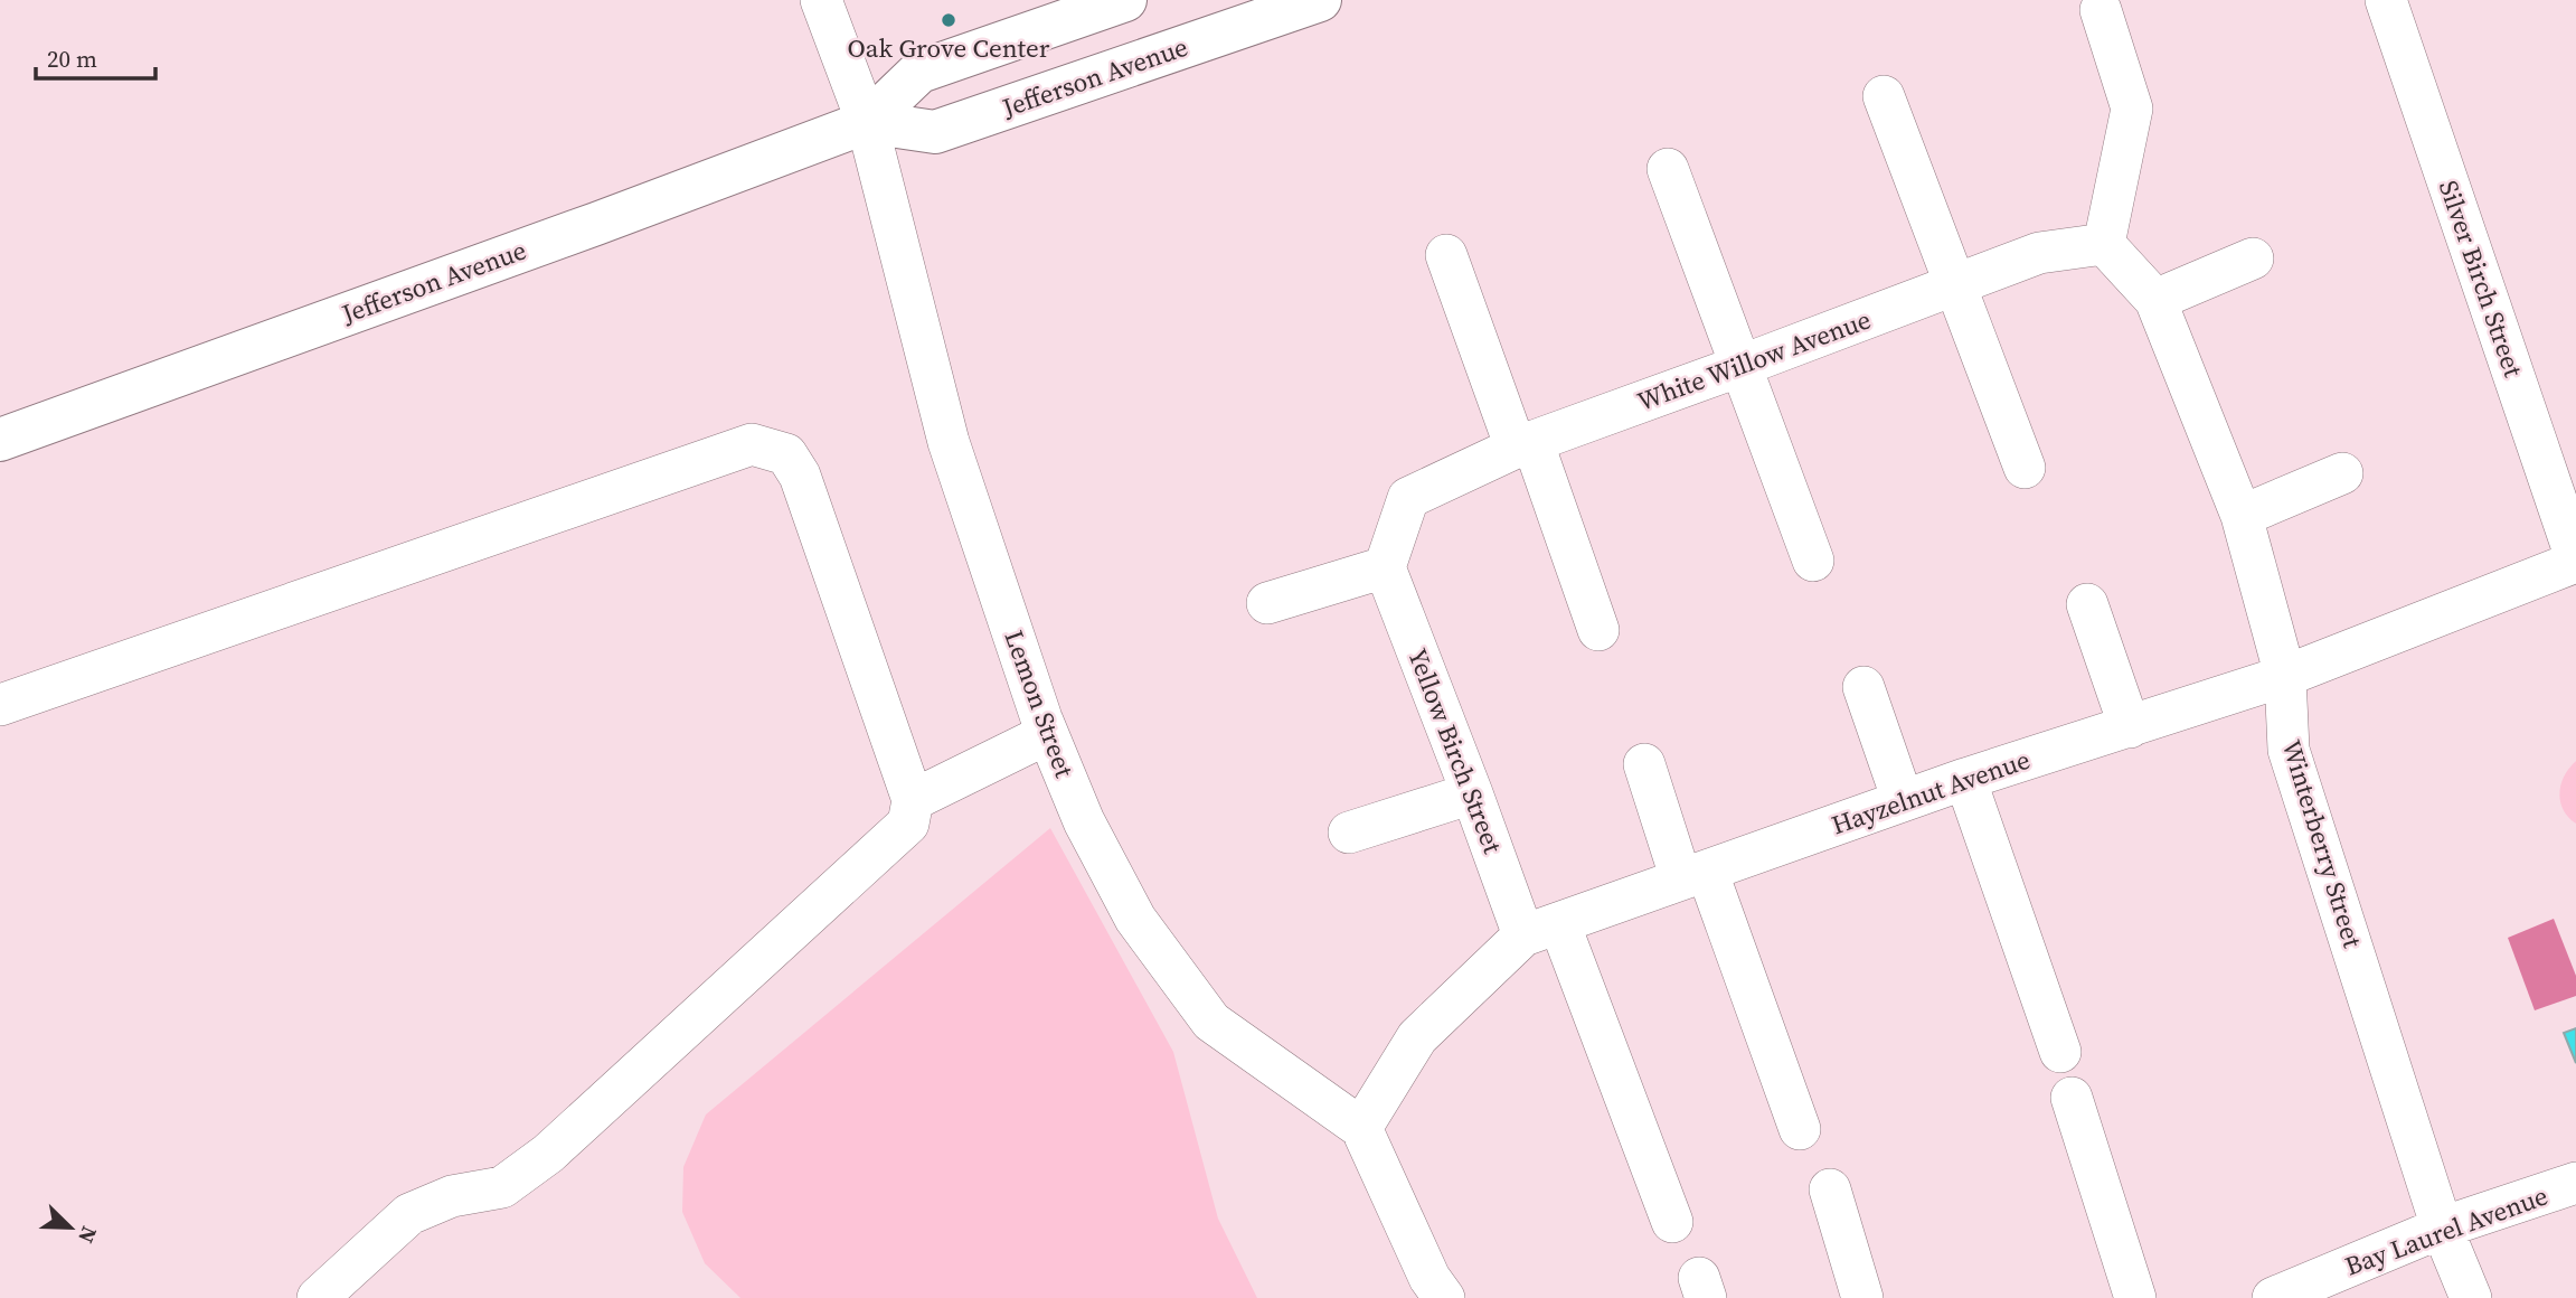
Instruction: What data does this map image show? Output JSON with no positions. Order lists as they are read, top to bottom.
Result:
{
  "streets": {
    "main road": ["Jefferson Avenue"],
    "street": [
      "Silver Birch Street",
      "White Willow Avenue",
      "Lemon Street",
      "Yellow Birch Street",
      "Hayzelnut Avenue",
      "Winterberry Street",
      "Bay Laurel Avenue"
    ]
  },
  "crossings": [
    ["Jefferson Avenue", "Lemon Street"],
    ["Silver Birch Street", "Hayzelnut Avenue"],
    ["White Willow Avenue", "Yellow Birch Street"],
    ["Lemon Street", "Hayzelnut Avenue"],
    ["Yellow Birch Street", "Hayzelnut Avenue"],
    ["Hayzelnut Avenue", "Winterberry Street"],
    ["Winterberry Street", "Bay Laurel Avenue"]
  ],
  "places": ["Oak Grove Center"],
  "scale_bar": "20 m",
  "north": "bottom right"
}
